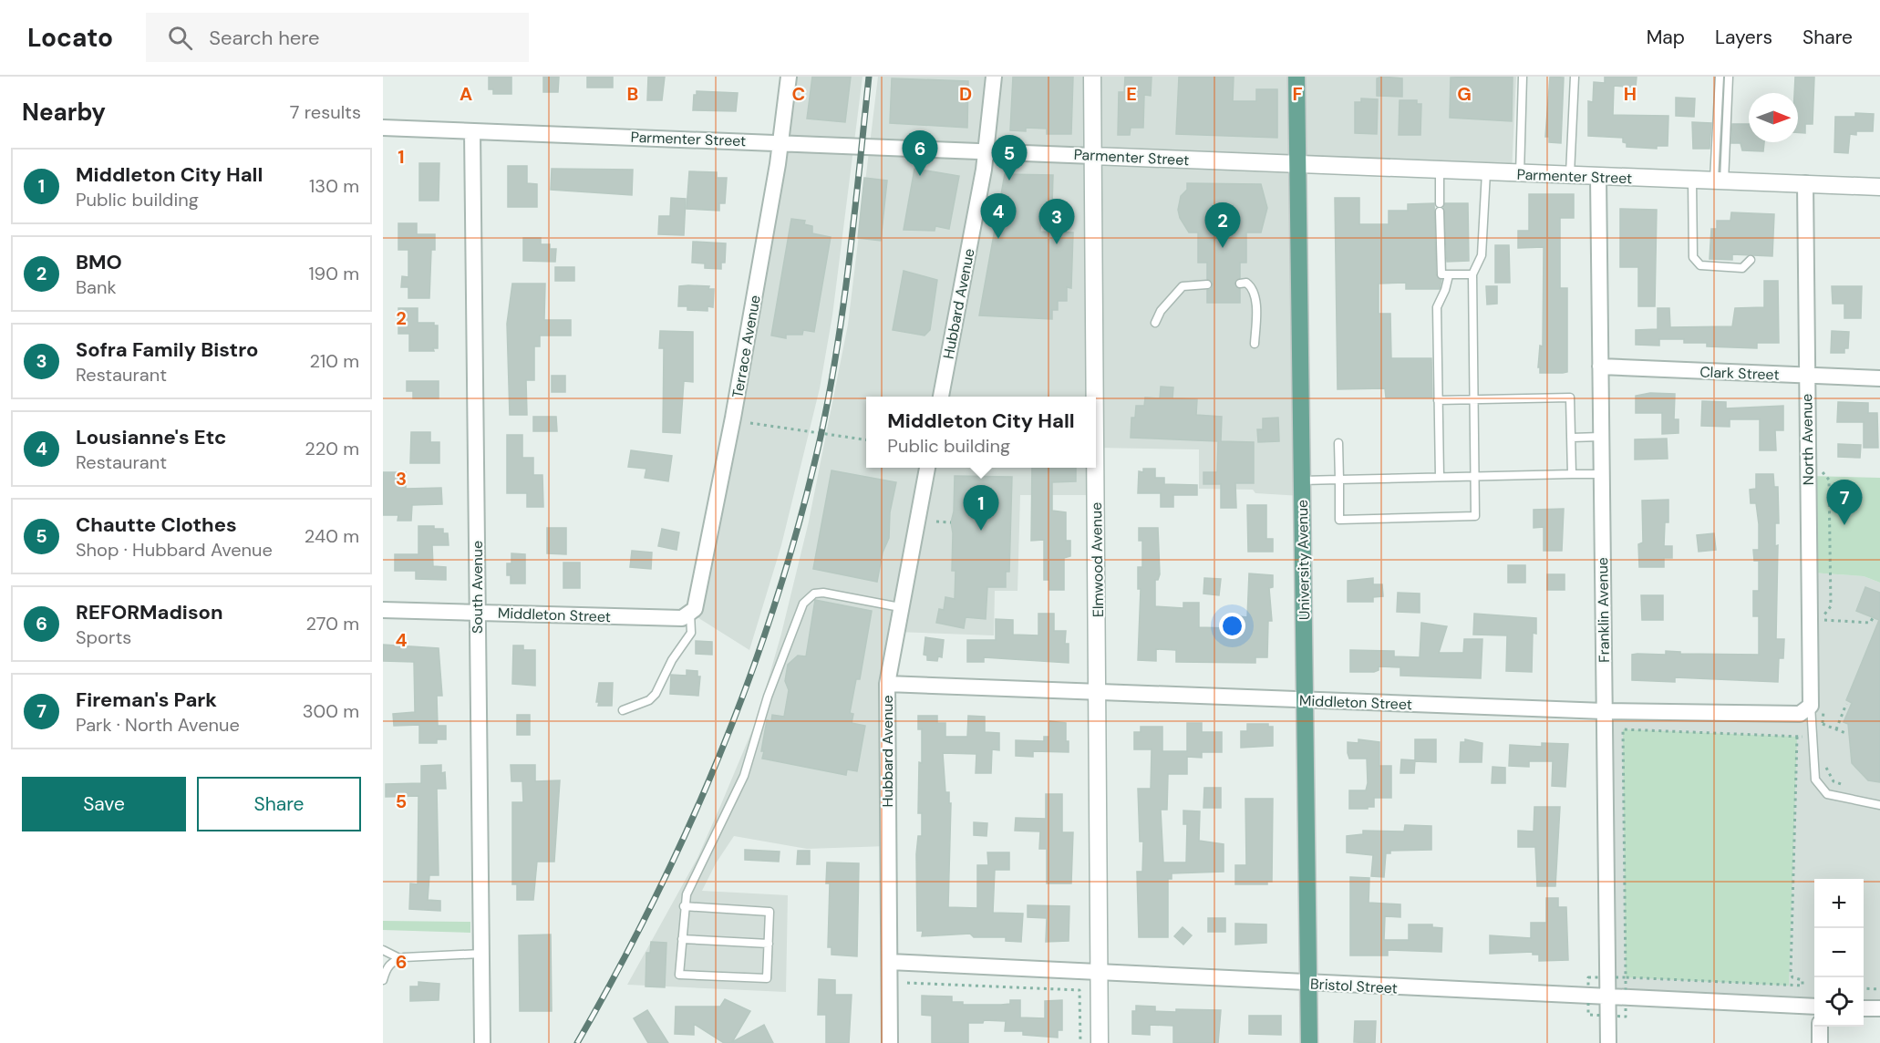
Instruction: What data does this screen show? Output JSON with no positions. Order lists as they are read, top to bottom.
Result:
{
  "streets": {
    "main road": ["University Avenue"],
    "street": [
      "Parmenter Street",
      "Hubbard Avenue",
      "Terrace Avenue",
      "Clark Street",
      "North Avenue",
      "Elmwood Avenue",
      "South Avenue",
      "Franklin Avenue",
      "Middleton Street",
      "Bristol Street"
    ]
  },
  "crossings": [
    ["Parmenter Street", "Hubbard Avenue"],
    ["Parmenter Street", "Terrace Avenue"],
    ["Parmenter Street", "North Avenue"],
    ["Parmenter Street", "Elmwood Avenue"],
    ["Parmenter Street", "University Avenue"],
    ["Parmenter Street", "South Avenue"],
    ["Parmenter Street", "Franklin Avenue"],
    ["Hubbard Avenue", "Middleton Street"],
    ["Hubbard Avenue", "Bristol Street"],
    ["Terrace Avenue", "Middleton Street"],
    ["Clark Street", "North Avenue"],
    ["Clark Street", "Franklin Avenue"],
    ["North Avenue", "Middleton Street"],
    ["Elmwood Avenue", "Middleton Street"],
    ["Elmwood Avenue", "Bristol Street"],
    ["University Avenue", "Middleton Street"],
    ["University Avenue", "Bristol Street"],
    ["South Avenue", "Middleton Street"],
    ["Franklin Avenue", "Middleton Street"],
    ["Franklin Avenue", "Bristol Street"]
  ],
  "north": "right",
  "page": {
    "header": "Locato",
    "search": "Search here",
    "nav": ["Map", "Layers", "Share"],
    "heading": ["Nearby", "7 results"],
    "pins": [
      "6",
      "5",
      "4",
      "3",
      "2",
      "7",
      "1"
    ],
    "list": [
      {
        "mark": "1",
        "name": "Middleton City Hall",
        "note": "Public building",
        "value": "130 m"
      },
      {
        "mark": "2",
        "name": "BMO",
        "note": "Bank",
        "value": "190 m"
      },
      {
        "mark": "3",
        "name": "Sofra Family Bistro",
        "note": "Restaurant",
        "value": "210 m"
      },
      {
        "mark": "4",
        "name": "Lousianne's Etc",
        "note": "Restaurant",
        "value": "220 m"
      },
      {
        "mark": "5",
        "name": "Chautte Clothes",
        "note": "Shop · Hubbard Avenue",
        "value": "240 m"
      },
      {
        "mark": "6",
        "name": "REFORMadison",
        "note": "Sports",
        "value": "270 m"
      },
      {
        "mark": "7",
        "name": "Fireman's Park",
        "note": "Park · North Avenue",
        "value": "300 m"
      }
    ],
    "popup": ["Middleton City Hall", "Public building"],
    "buttons": ["Save", "Share"],
    "map_buttons": ["+", "−"]
  },
  "grid": {
    "columns": [
      "A",
      "B",
      "C",
      "D",
      "E",
      "F",
      "G",
      "H"
    ],
    "rows": [
      "1",
      "2",
      "3",
      "4",
      "5",
      "6"
    ]
  }
}
